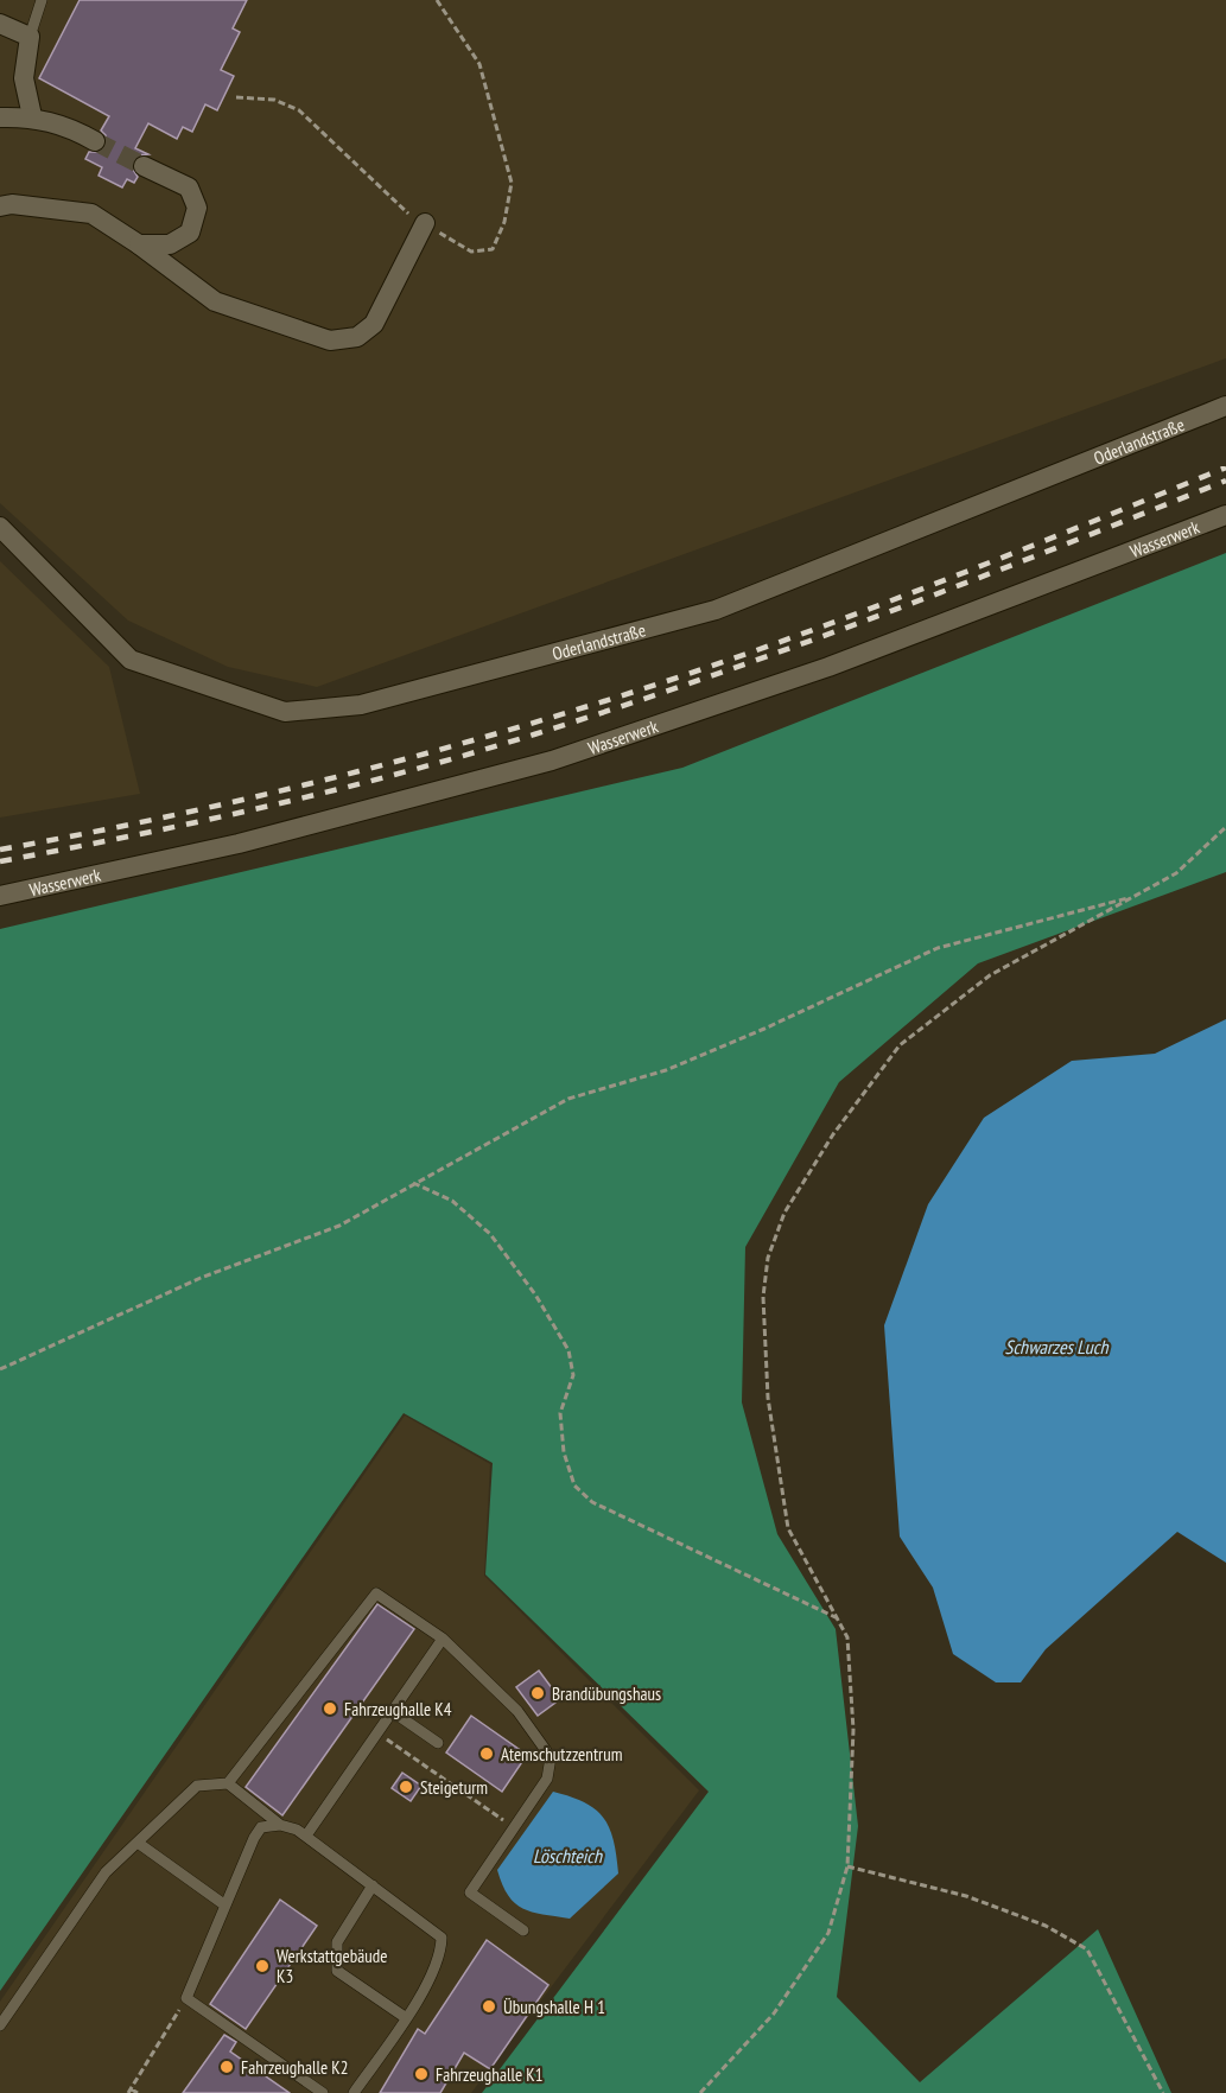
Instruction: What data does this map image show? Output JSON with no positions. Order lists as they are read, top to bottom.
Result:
{
  "streets": {
    "street": ["Oderlandstraße", "Wasserwerk"]
  },
  "water": ["Schwarzes Luch", "Löschteich"],
  "places": [
    "Brandübungshaus",
    "Fahrzeughalle K4",
    "Atemschutzzentrum",
    "Steigeturm",
    "Werkstattgebäude K3",
    "Übungshalle H 1",
    "Fahrzeughalle K2",
    "Fahrzeughalle K1"
  ]
}
